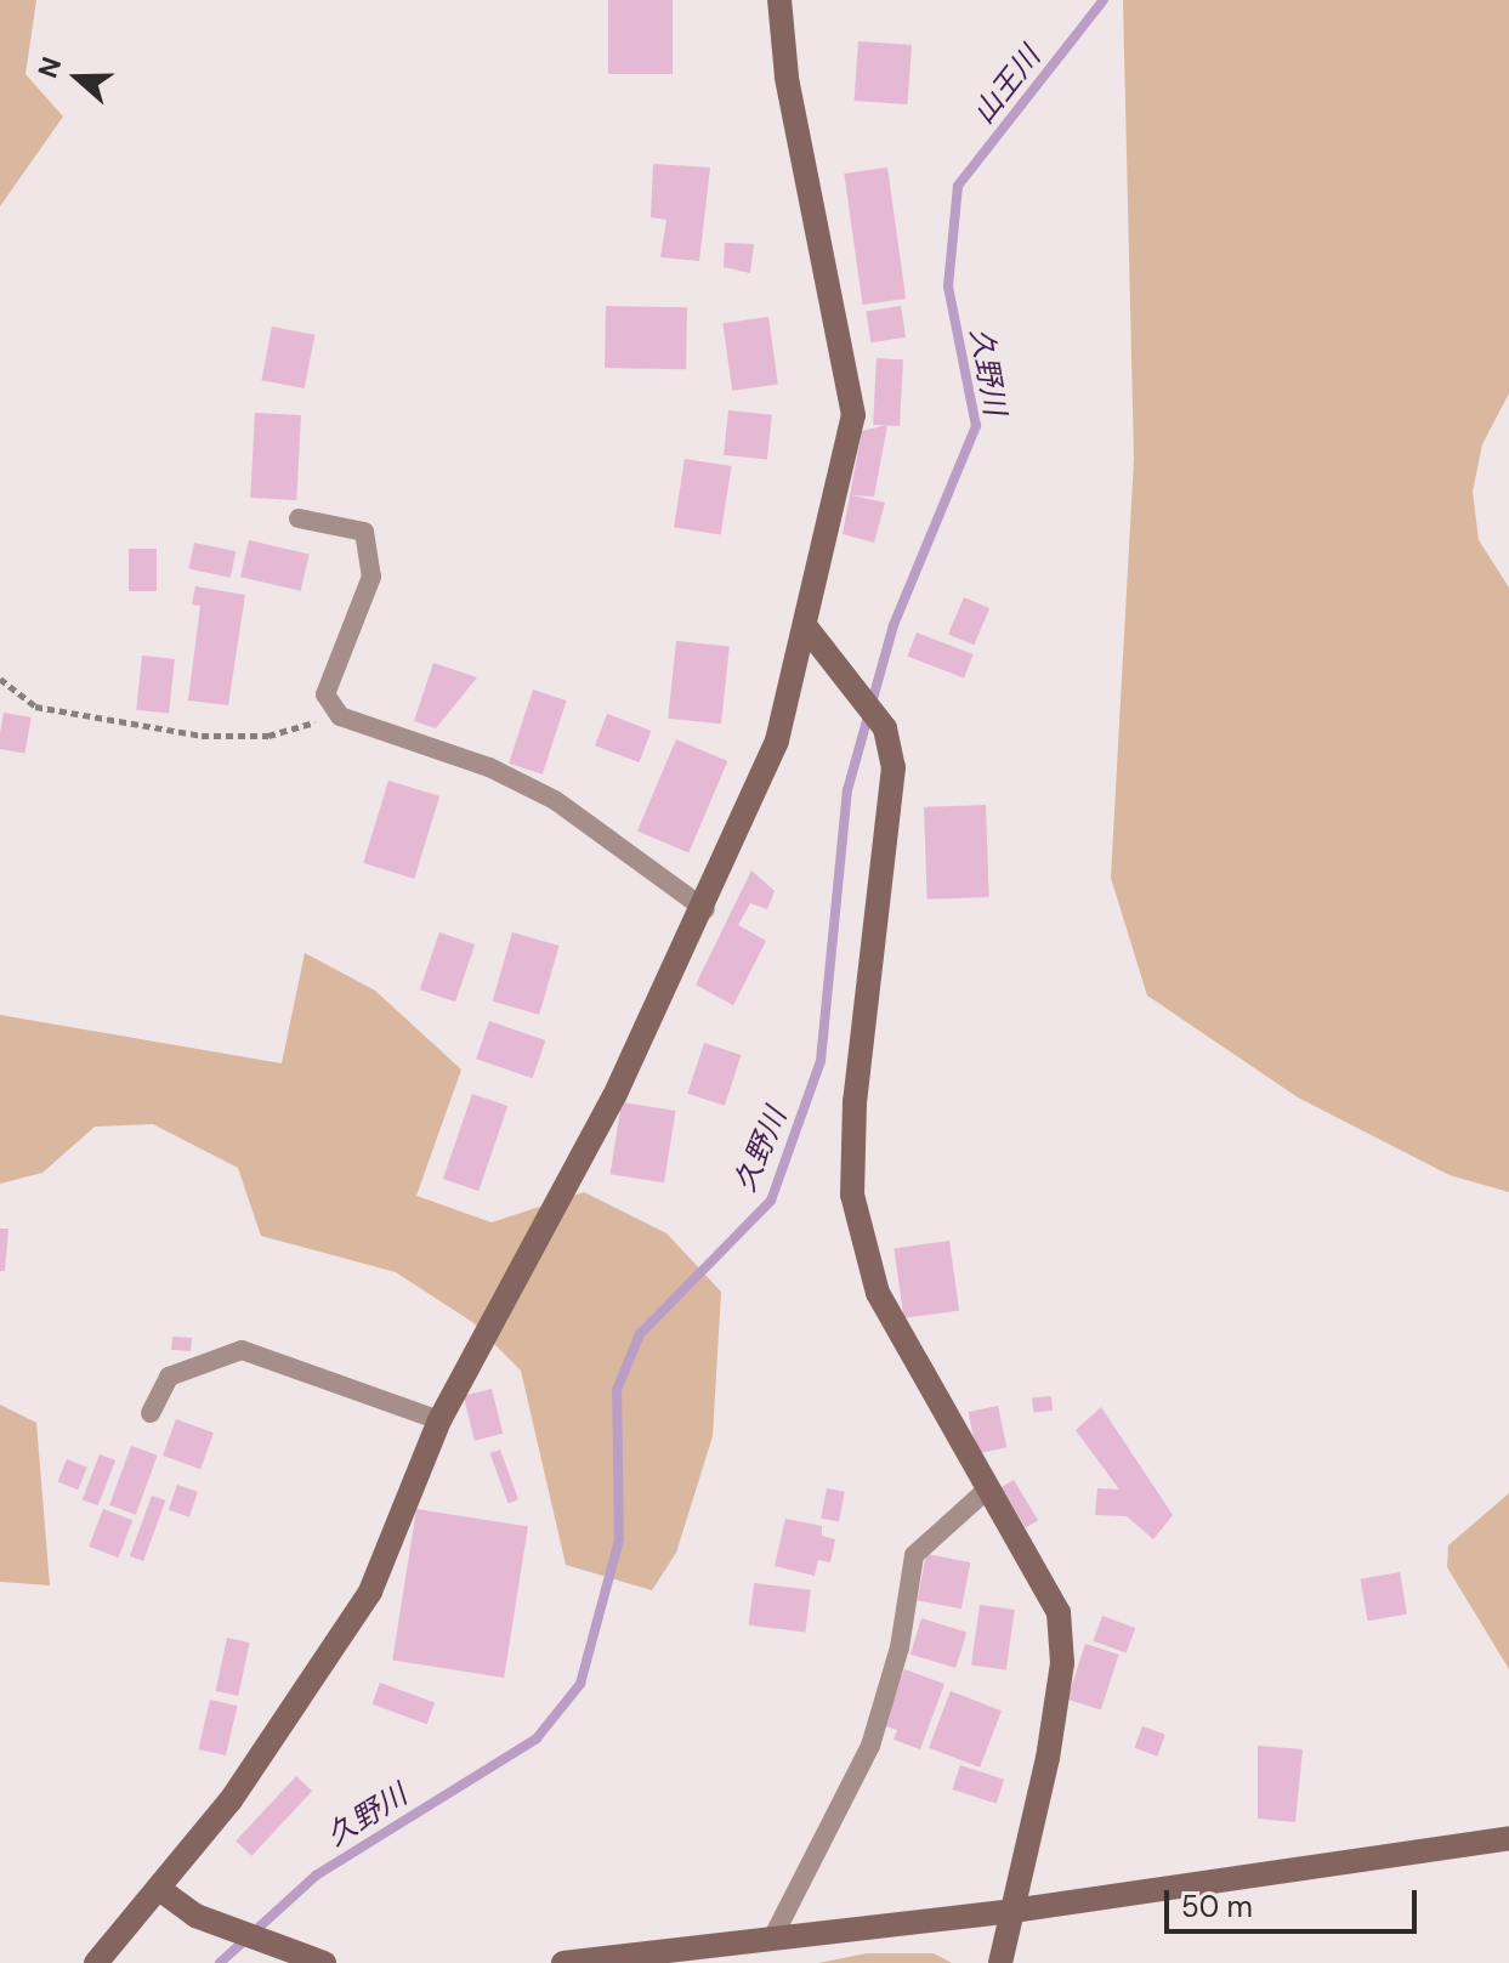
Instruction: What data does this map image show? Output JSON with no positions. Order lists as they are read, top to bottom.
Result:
{
  "water": ["山王川", "久野川"],
  "scale_bar": "50 m",
  "north": "left"
}
